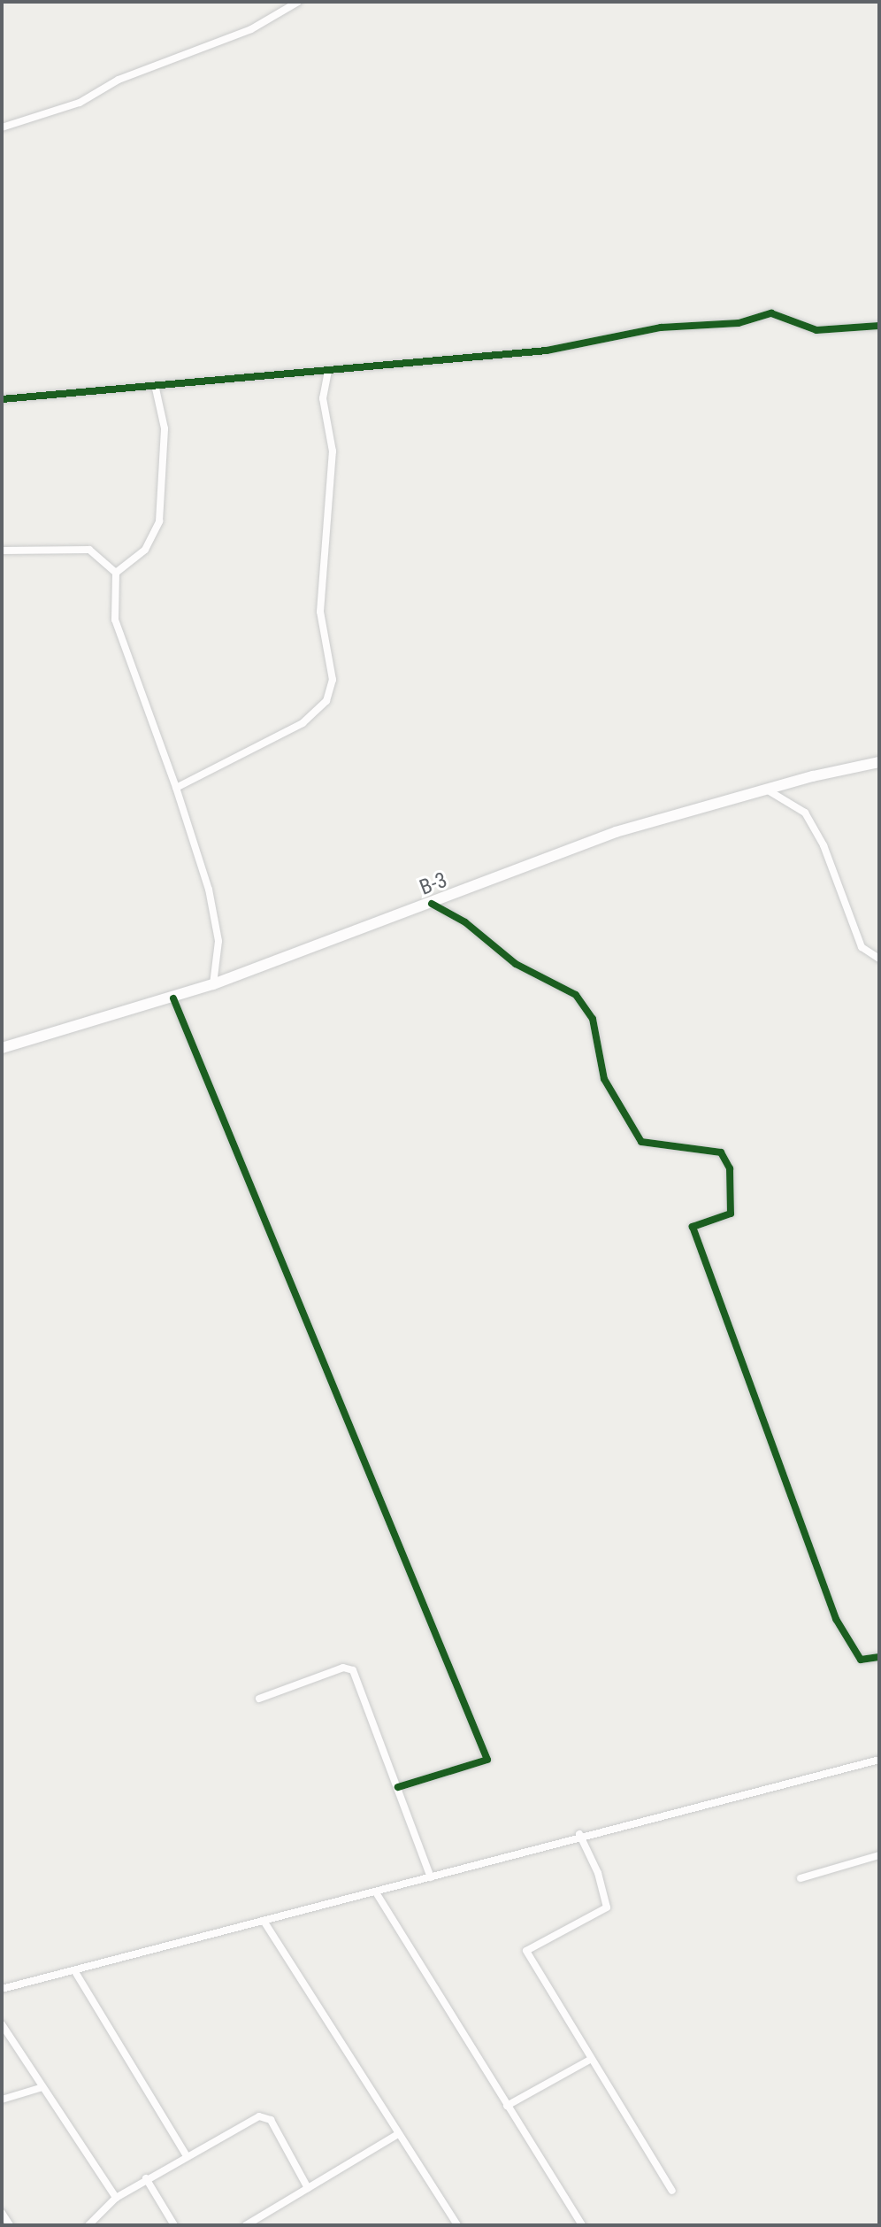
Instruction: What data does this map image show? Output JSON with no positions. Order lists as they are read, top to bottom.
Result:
{
  "streets": {
    "main road": ["B-3"]
  }
}
